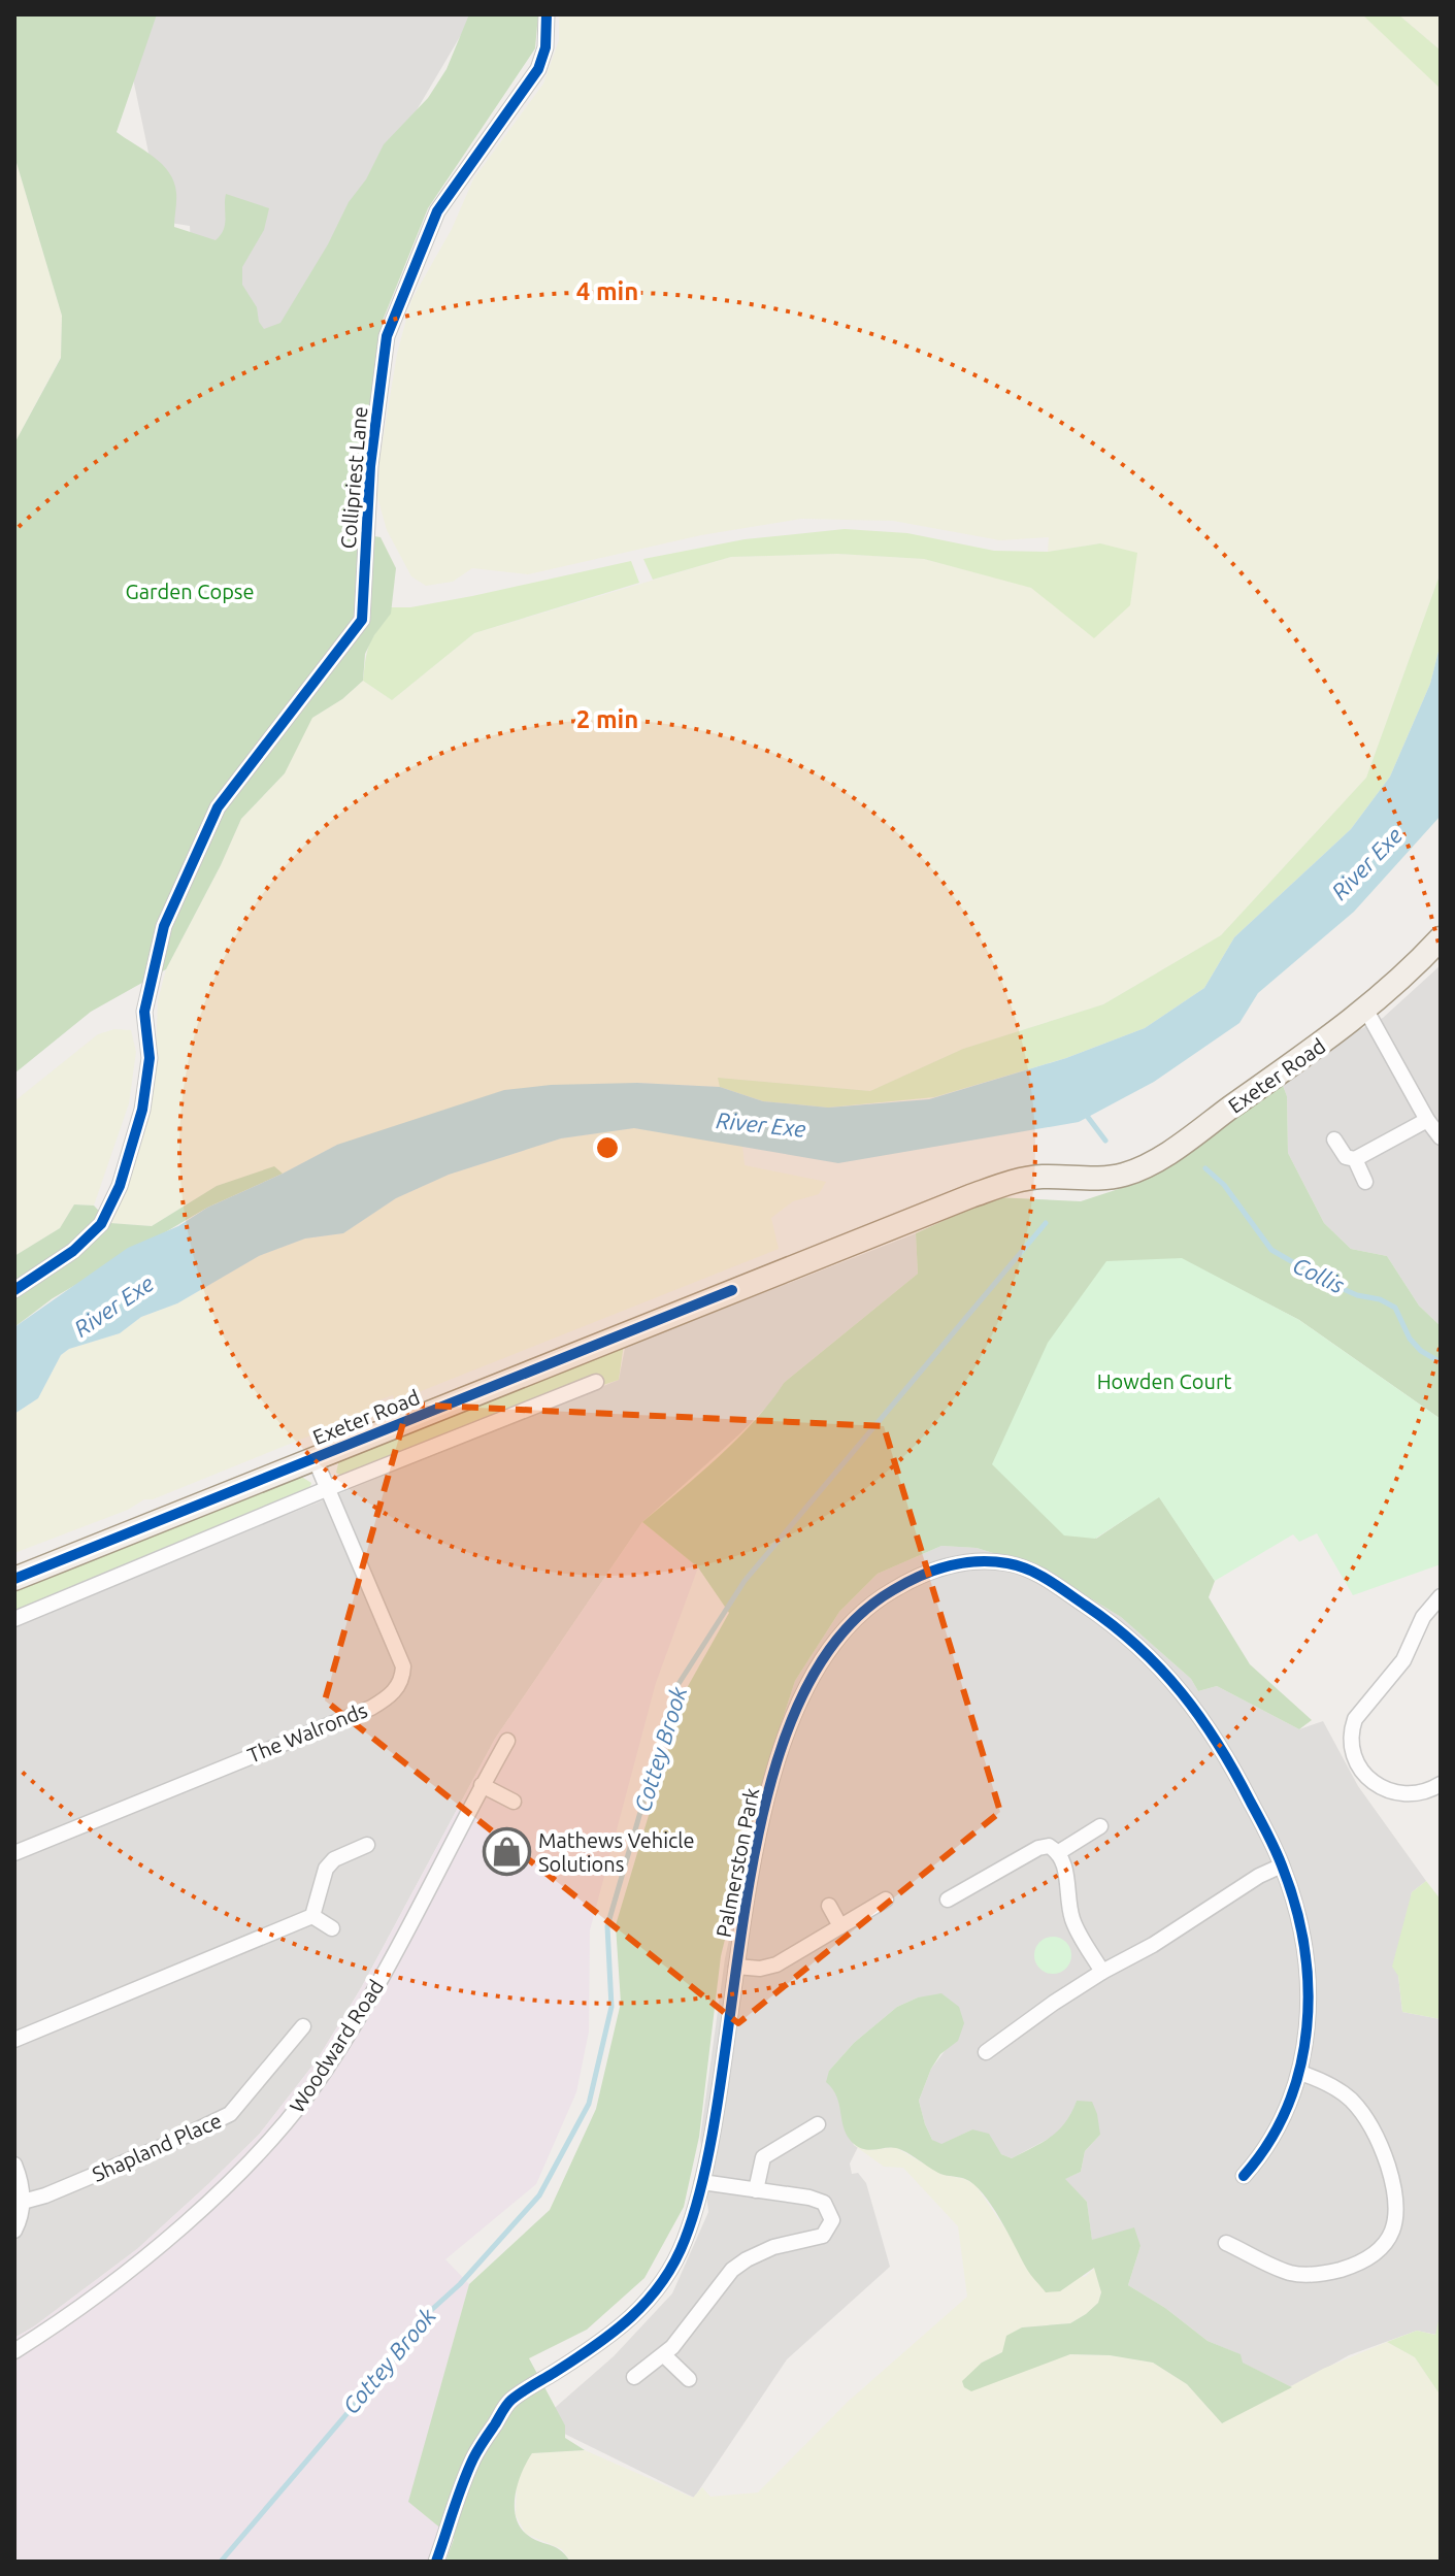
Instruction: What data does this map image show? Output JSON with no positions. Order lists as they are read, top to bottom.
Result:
{
  "streets": {
    "main road": ["Exeter Road"],
    "street": [
      "Collipriest Lane",
      "The Walronds",
      "Palmerston Park",
      "Woodward Road",
      "Shapland Place"
    ]
  },
  "crossings": [
    ["Exeter Road", "The Walronds"]
  ],
  "water": ["River Exe", "Collis", "Cottey Brook"],
  "parks": ["Garden Copse", "Howden Court"],
  "places": {
    "shop": ["Mathews Vehicle Solutions"]
  },
  "rings": ["4 min", "2 min"]
}
